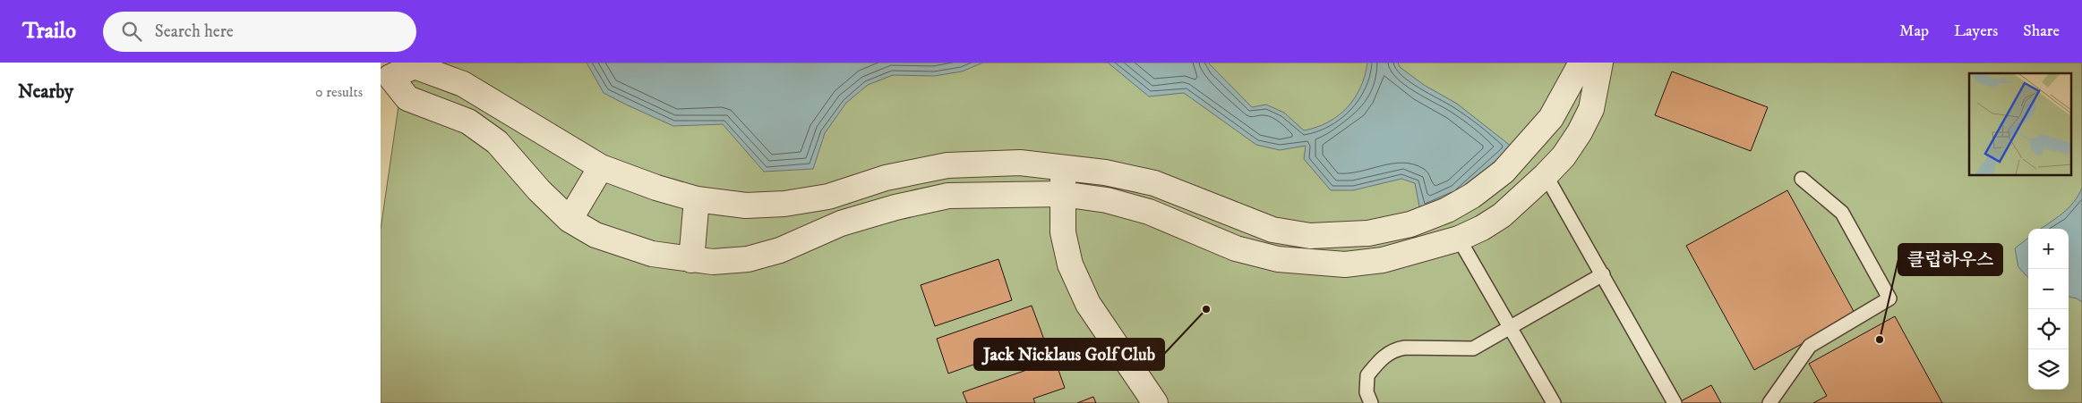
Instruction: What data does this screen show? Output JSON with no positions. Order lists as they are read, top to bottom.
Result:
{
  "places": ["Jack Nicklaus Golf Club", "클럽하우스"],
  "page": {
    "header": "Trailo",
    "search": "Search here",
    "nav": ["Map", "Layers", "Share"],
    "heading": ["Nearby", "0 results"],
    "map_buttons": ["+", "−"]
  }
}
